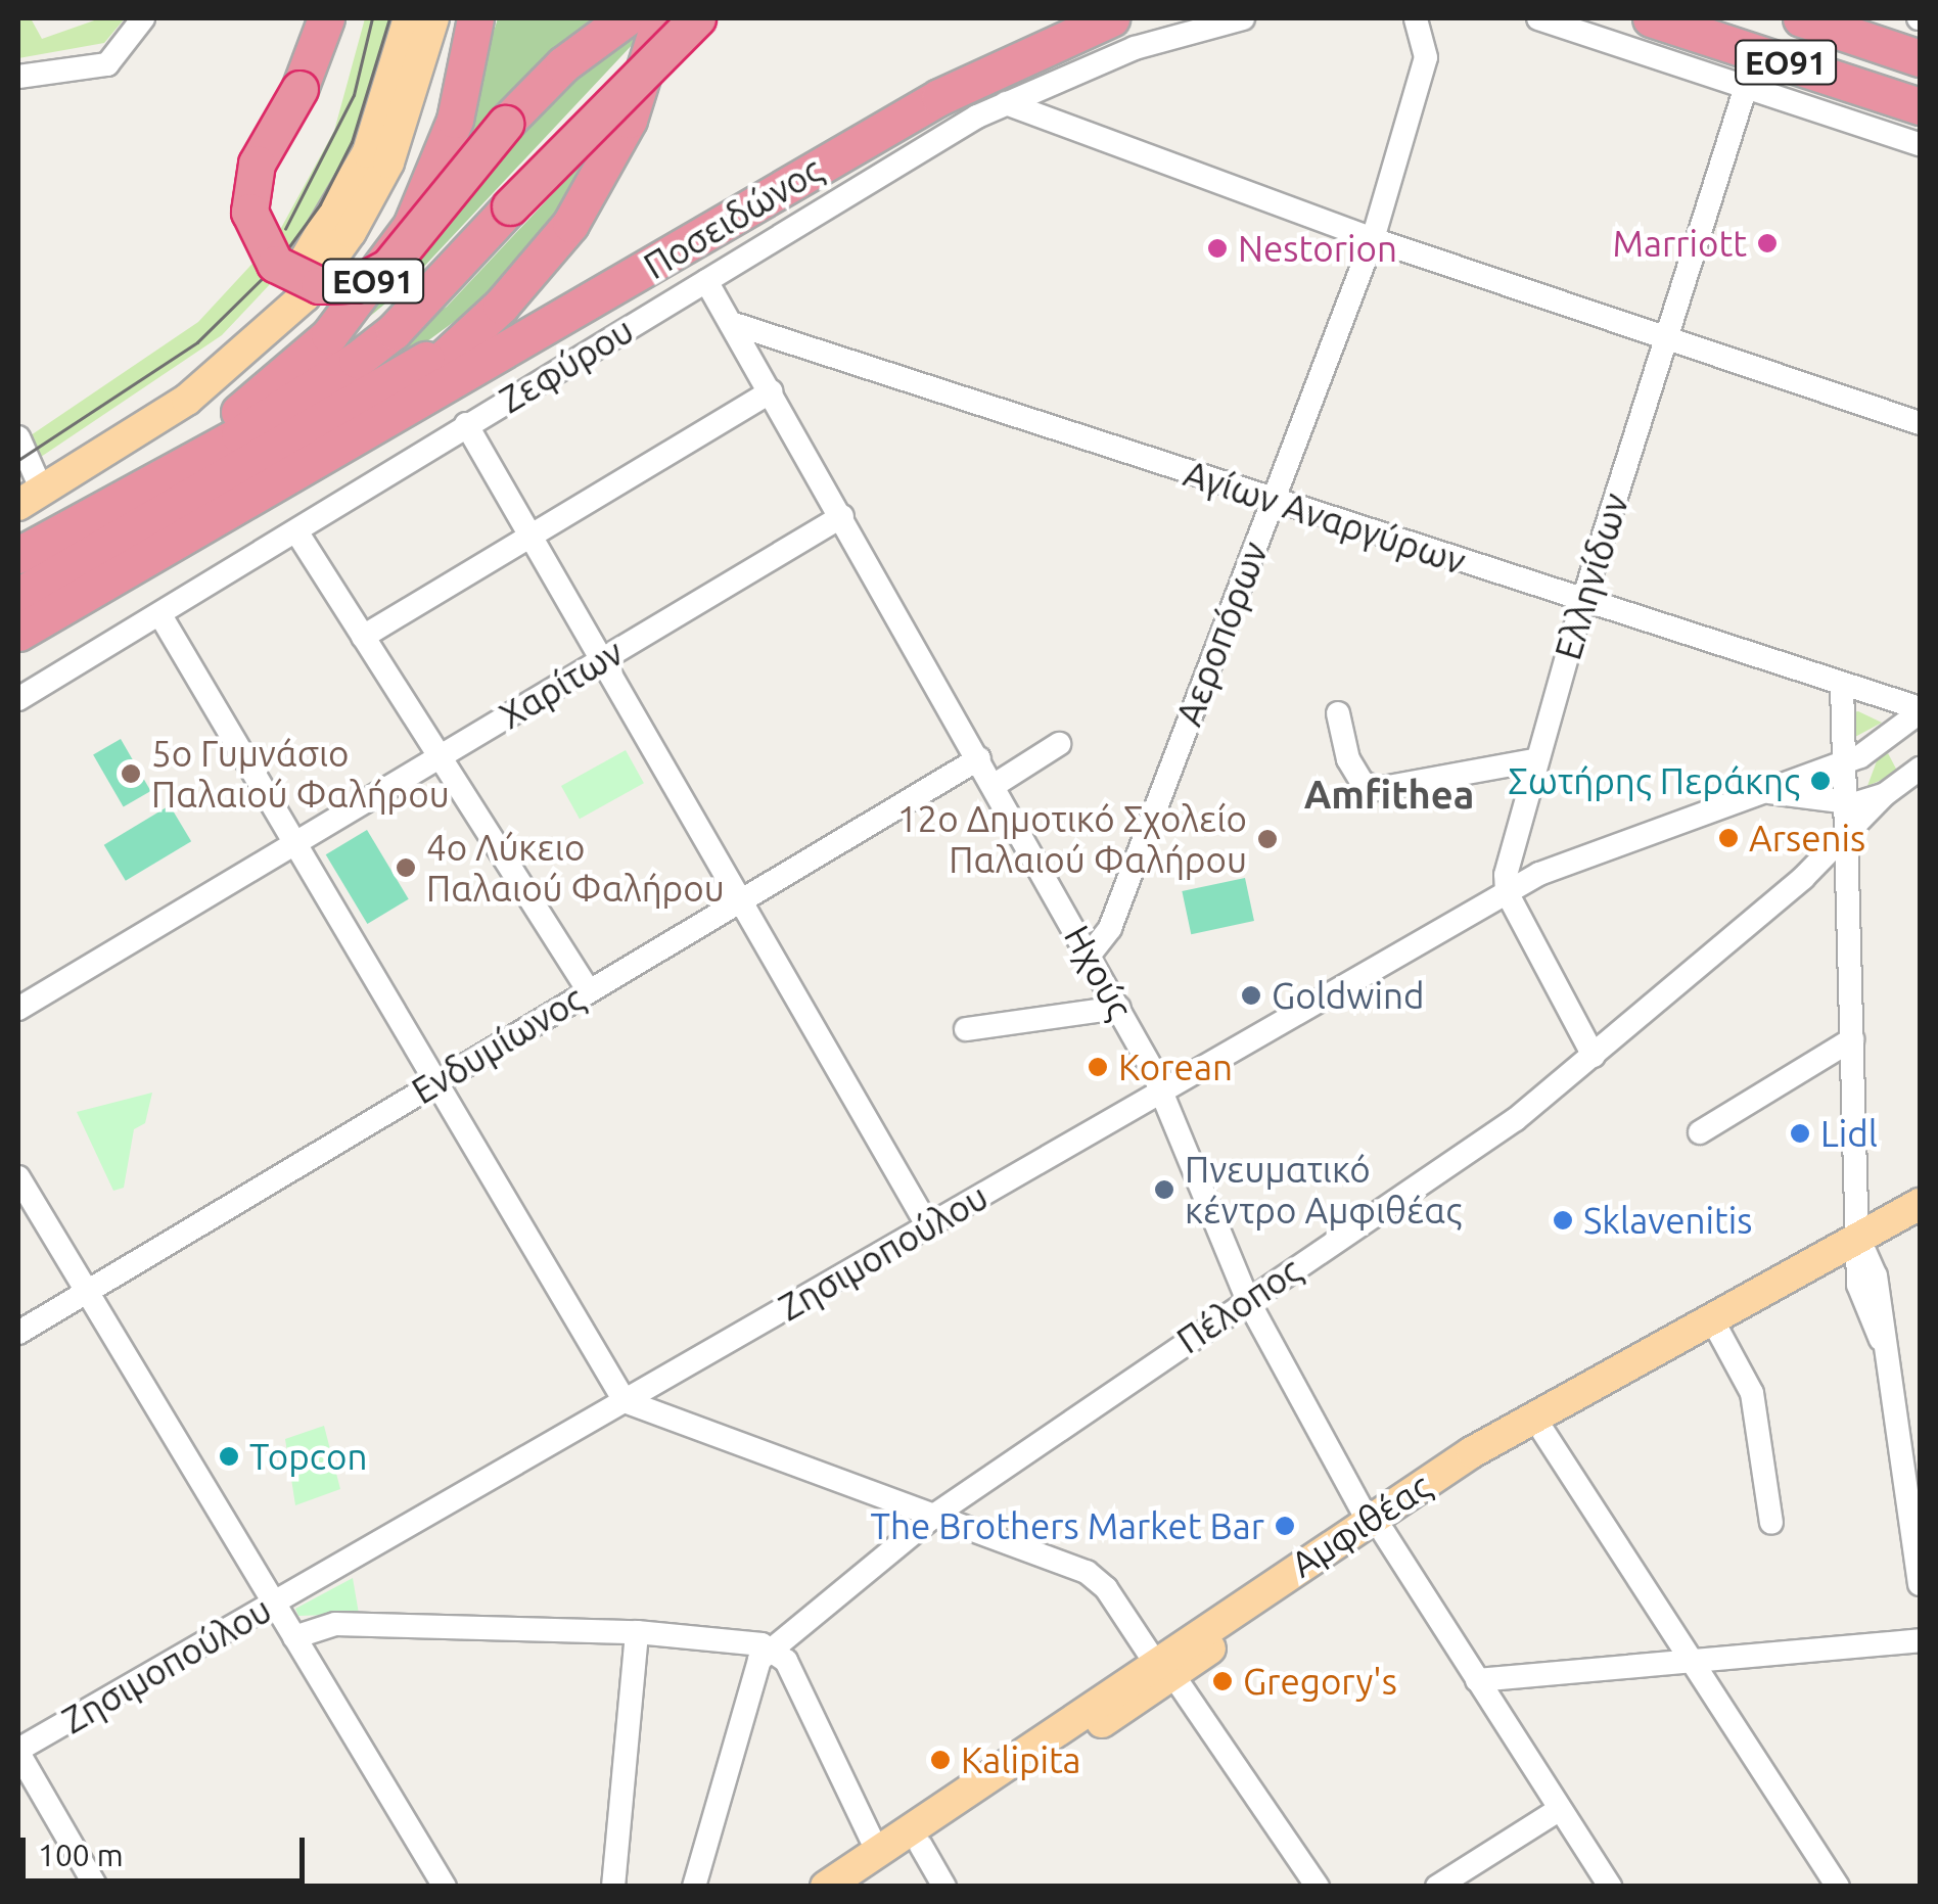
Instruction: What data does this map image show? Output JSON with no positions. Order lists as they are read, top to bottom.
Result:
{
  "streets": {
    "highway": ["ΕΟ91", "Ποσειδώνος"],
    "main road": ["Αμφιθέας"],
    "street": [
      "Ζεφύρου",
      "Αγίων Αναργύρων",
      "Ελληνίδων",
      "Αεροπόρων",
      "Χαρίτων",
      "Ηχούς",
      "Ενδυμίωνος",
      "Ζησιμοπούλου",
      "Πέλοπος"
    ]
  },
  "crossings": [
    ["Ζεφύρου", "Ηχούς"],
    ["Αγίων Αναργύρων", "Ελληνίδων"],
    ["Αγίων Αναργύρων", "Αεροπόρων"],
    ["Αγίων Αναργύρων", "Ηχούς"],
    ["Αγίων Αναργύρων", "Ζησιμοπούλου"],
    ["Ελληνίδων", "Ζησιμοπούλου"],
    ["Αεροπόρων", "Ηχούς"],
    ["Χαρίτων", "Ηχούς"],
    ["Ηχούς", "Ενδυμίωνος"],
    ["Ηχούς", "Ζησιμοπούλου"],
    ["Ηχούς", "Πέλοπος"],
    ["Ηχούς", "Αμφιθέας"],
    ["Ζησιμοπούλου", "Πέλοπος"]
  ],
  "districts": ["Amfithea"],
  "places": [
    "Marriott",
    "Nestorion",
    "5ο Γυμνάσιο Παλαιού Φαλήρου",
    "Σωτήρης Περάκης",
    "Arsenis",
    "12ο Δημοτικό Σχολείο Παλαιού Φαλήρου",
    "4ο Λύκειο Παλαιού Φαλήρου",
    "Goldwind",
    "Korean",
    "Lidl",
    "Πνευματικό κέντρο Αμφιθέας",
    "Sklavenitis",
    "Topcon",
    "The Brothers Market Bar",
    "Gregory's",
    "Kalipita"
  ],
  "scale_bar": "100 m"
}
